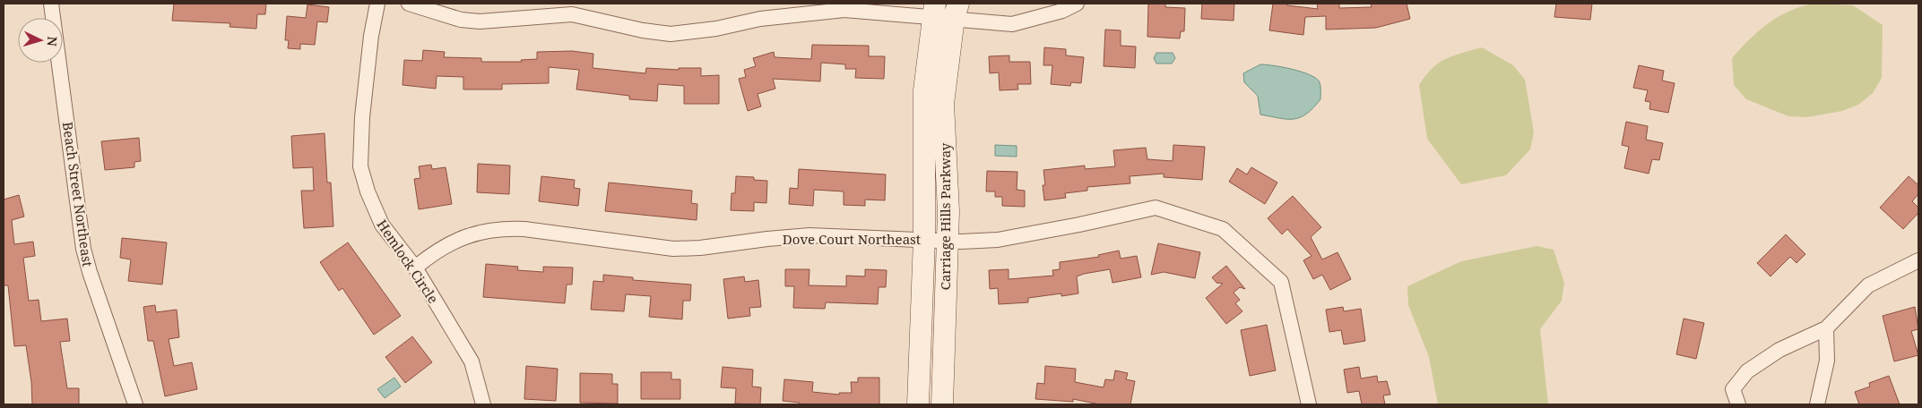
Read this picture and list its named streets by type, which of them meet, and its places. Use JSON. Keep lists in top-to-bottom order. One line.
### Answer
{"streets":{"street":["Beach Street Northeast","Carriage Hills Parkway","Dove Court Northeast","Hemlock Circle"]},"crossings":[["Carriage Hills Parkway","Dove Court Northeast"],["Dove Court Northeast","Hemlock Circle"]],"north":"right"}
